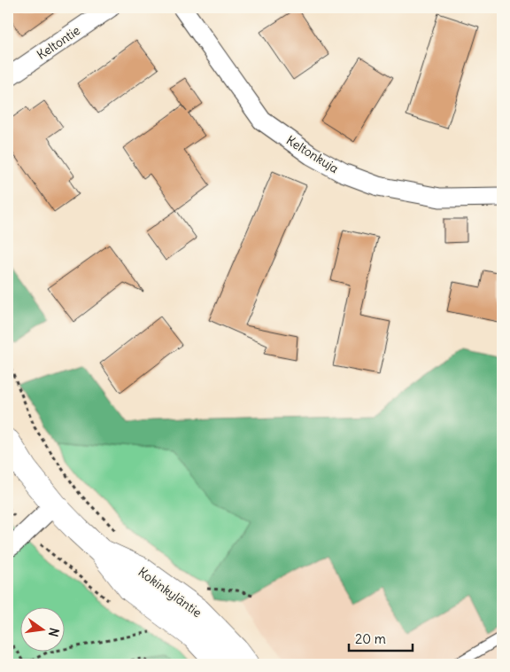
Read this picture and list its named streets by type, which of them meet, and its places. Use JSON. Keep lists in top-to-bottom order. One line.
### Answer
{"streets":{"main road":["Kokinkyläntie"],"street":["Keltontie","Keltonkuja"]},"scale_bar":"20 m","north":"right"}
